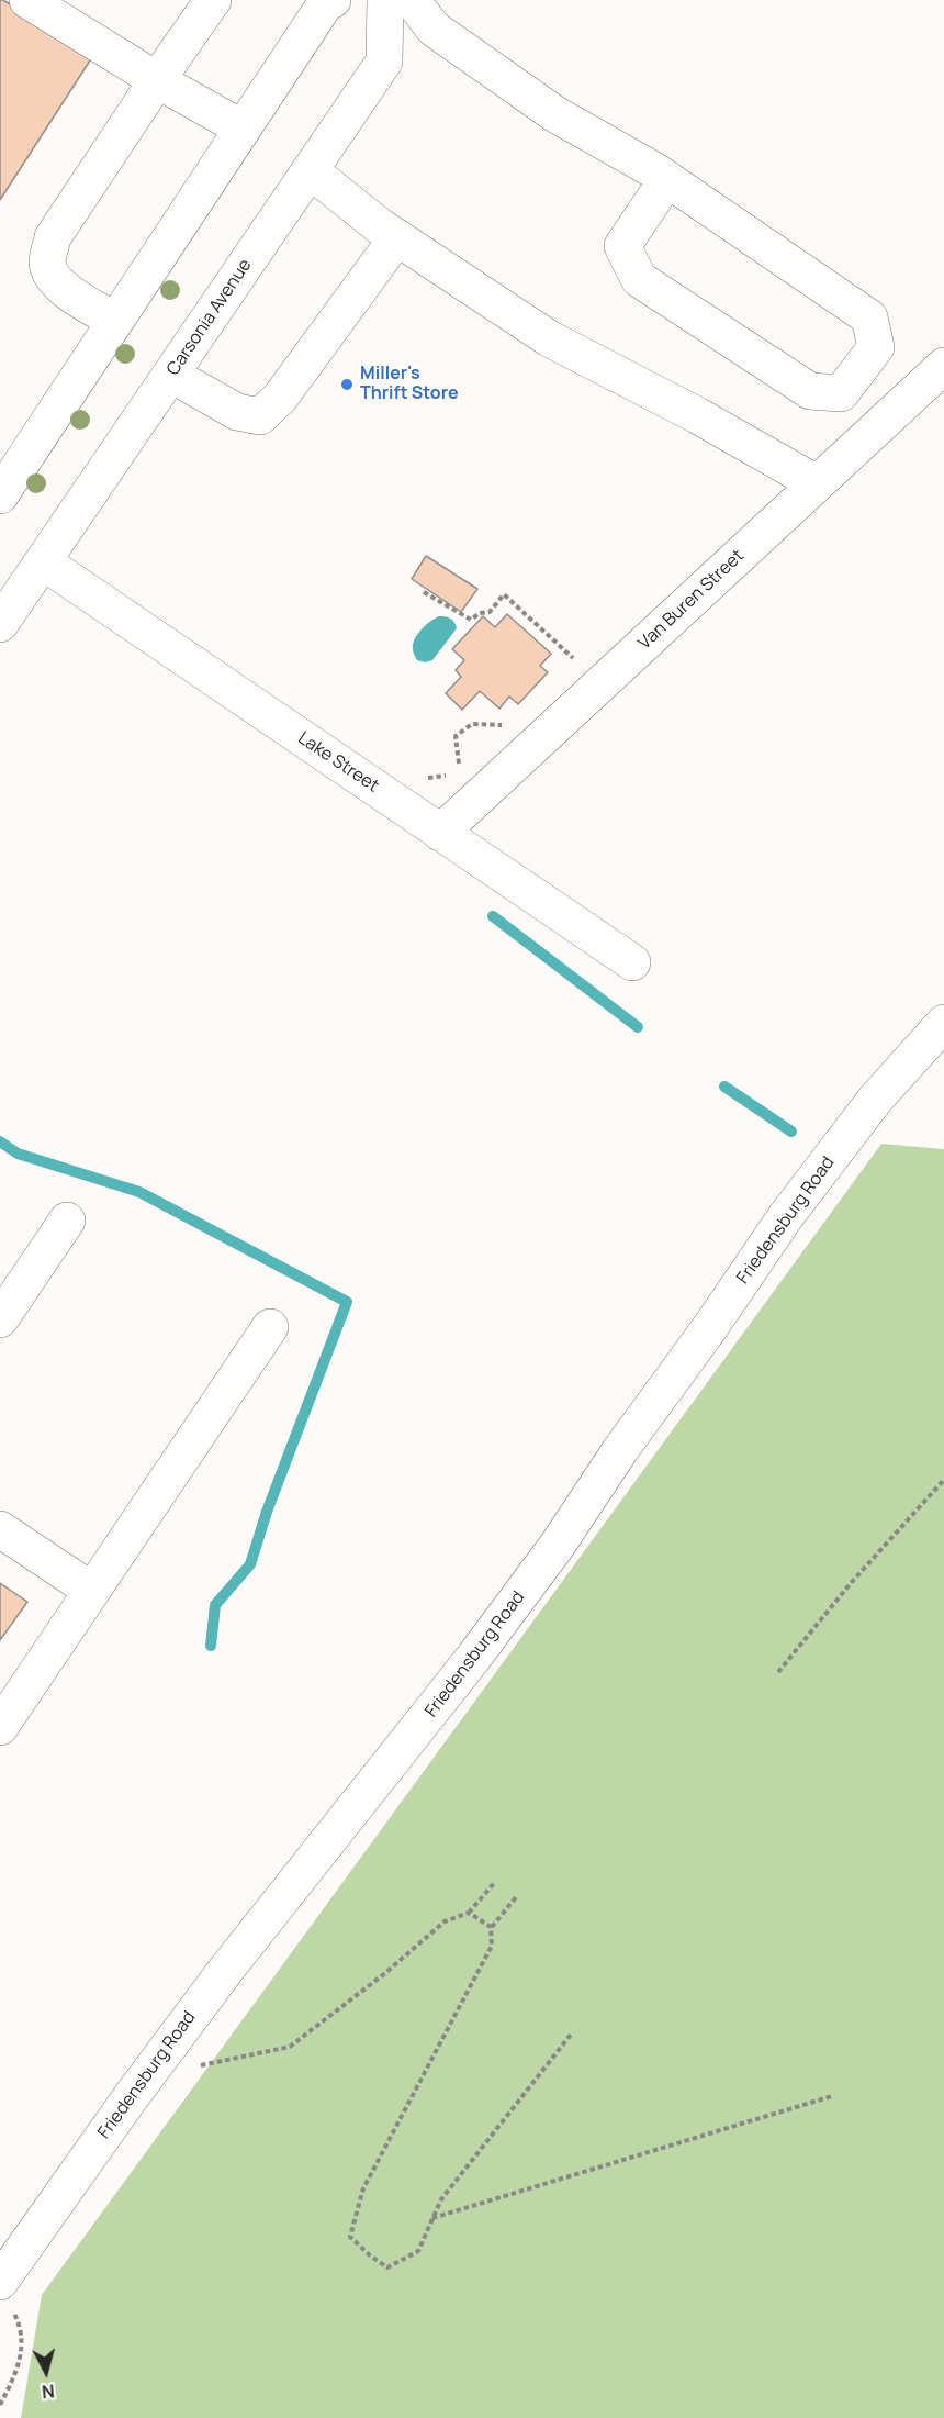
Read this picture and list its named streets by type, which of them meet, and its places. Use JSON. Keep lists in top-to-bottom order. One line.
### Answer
{"streets":{"street":["Carsonia Avenue","Van Buren Street","Lake Street","Friedensburg Road"]},"crossings":[["Carsonia Avenue","Lake Street"],["Van Buren Street","Lake Street"]],"places":["Miller's Thrift Store"],"north":"bottom"}
